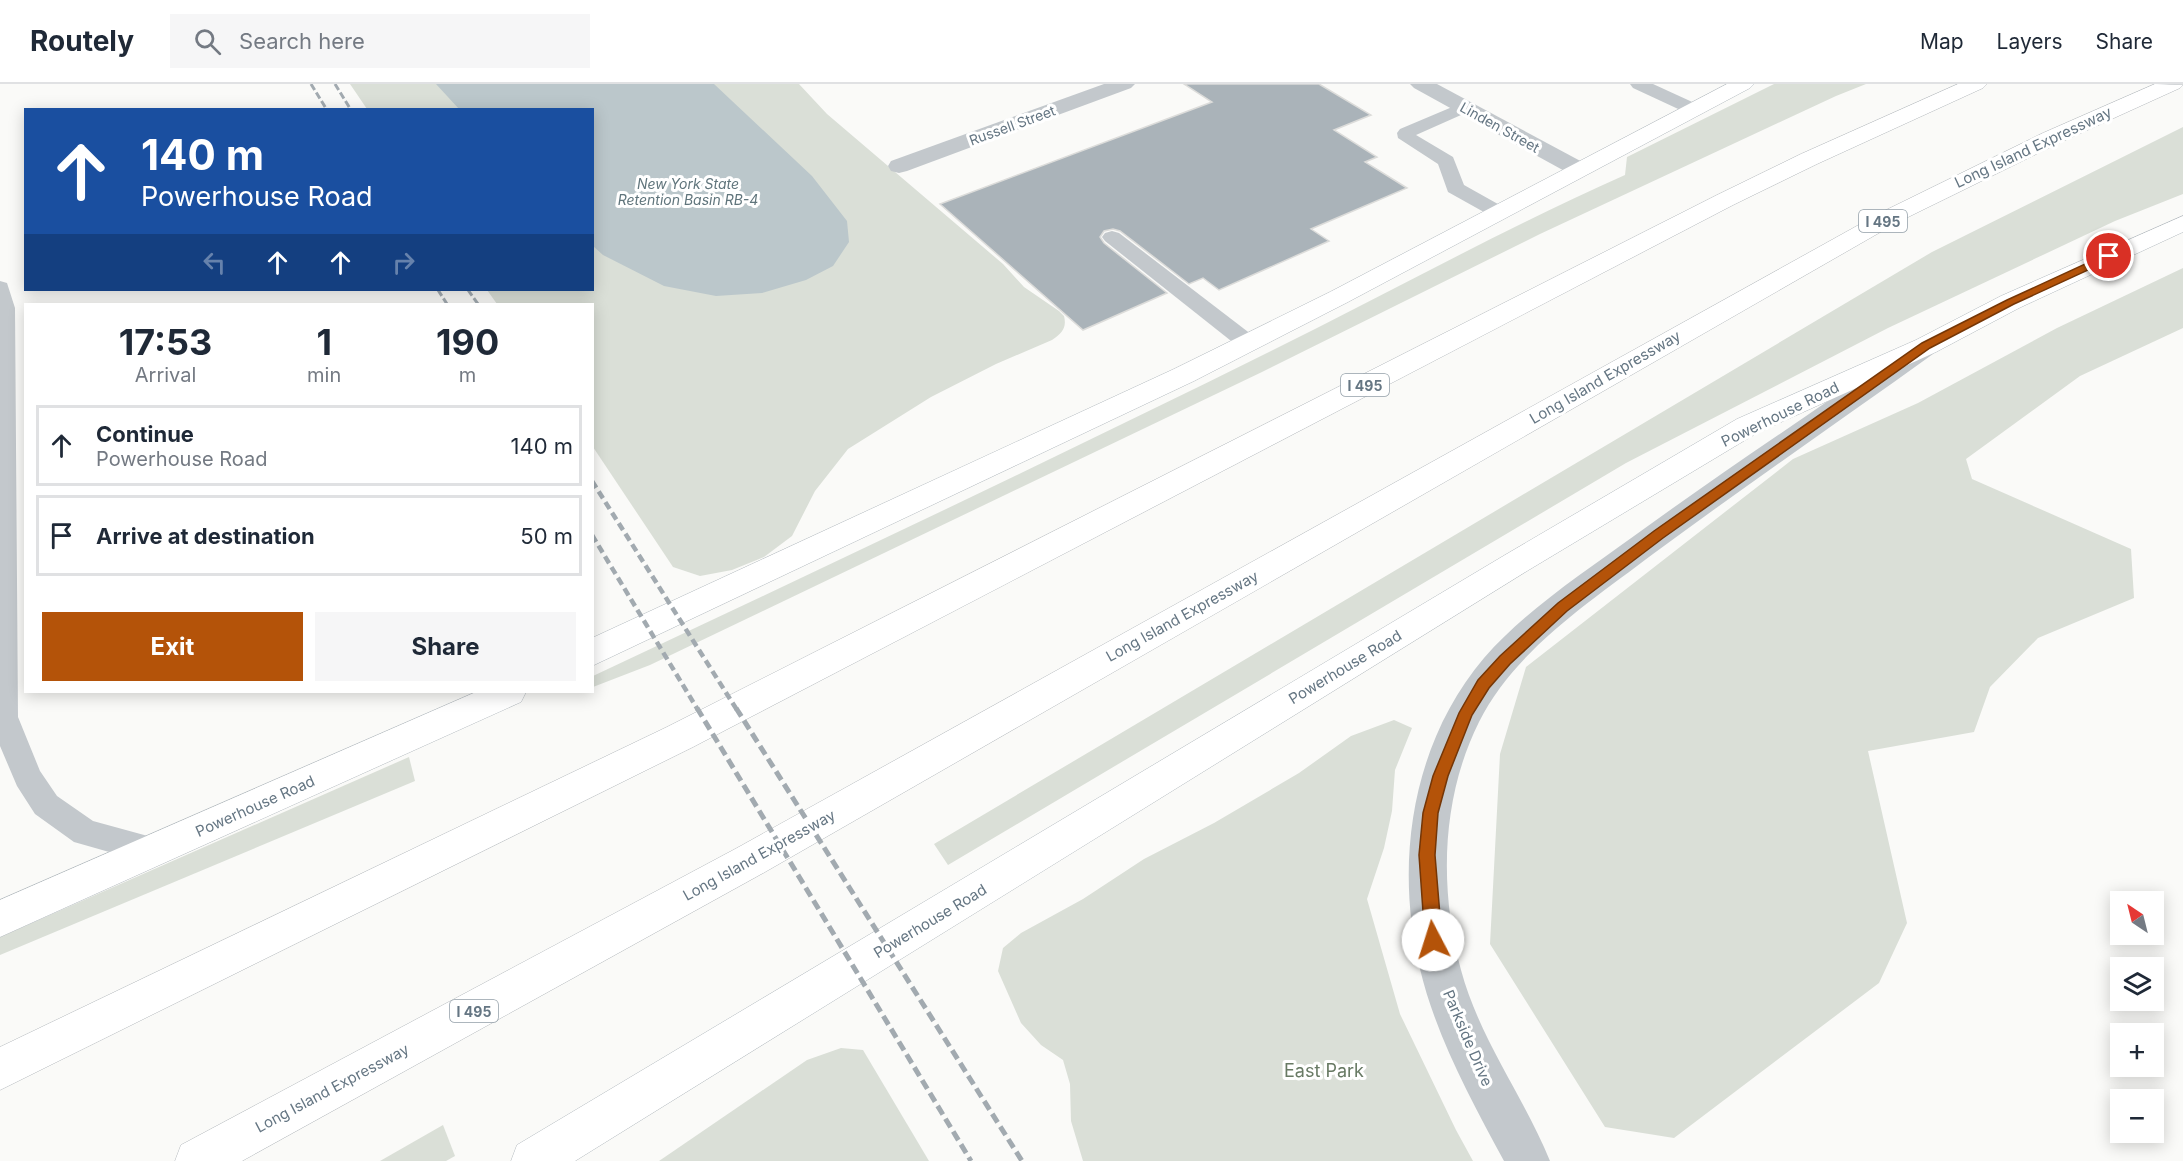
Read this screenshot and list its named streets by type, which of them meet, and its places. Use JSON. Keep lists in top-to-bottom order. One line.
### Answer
{"streets":{"main road":["Long Island Expressway","I 495","Powerhouse Road"],"street":["Russell Street","Linden Street","Parkside Drive"]},"crossings":[["Powerhouse Road","Parkside Drive"]],"water":["New York State Retention Basin RB-4"],"parks":["East Park"],"north":"top left","page":{"header":"Routely","search":"Search here","nav":["Map","Layers","Share"],"turn":["140 m","Powerhouse Road"],"eta":["17:53","Arrival","1","min","190","m"],"list":[{"name":"Continue","note":"Powerhouse Road","value":"140 m"},{"name":"Arrive at destination","value":"50 m"}],"buttons":["Exit","Share"],"map_buttons":["+","−"]}}
